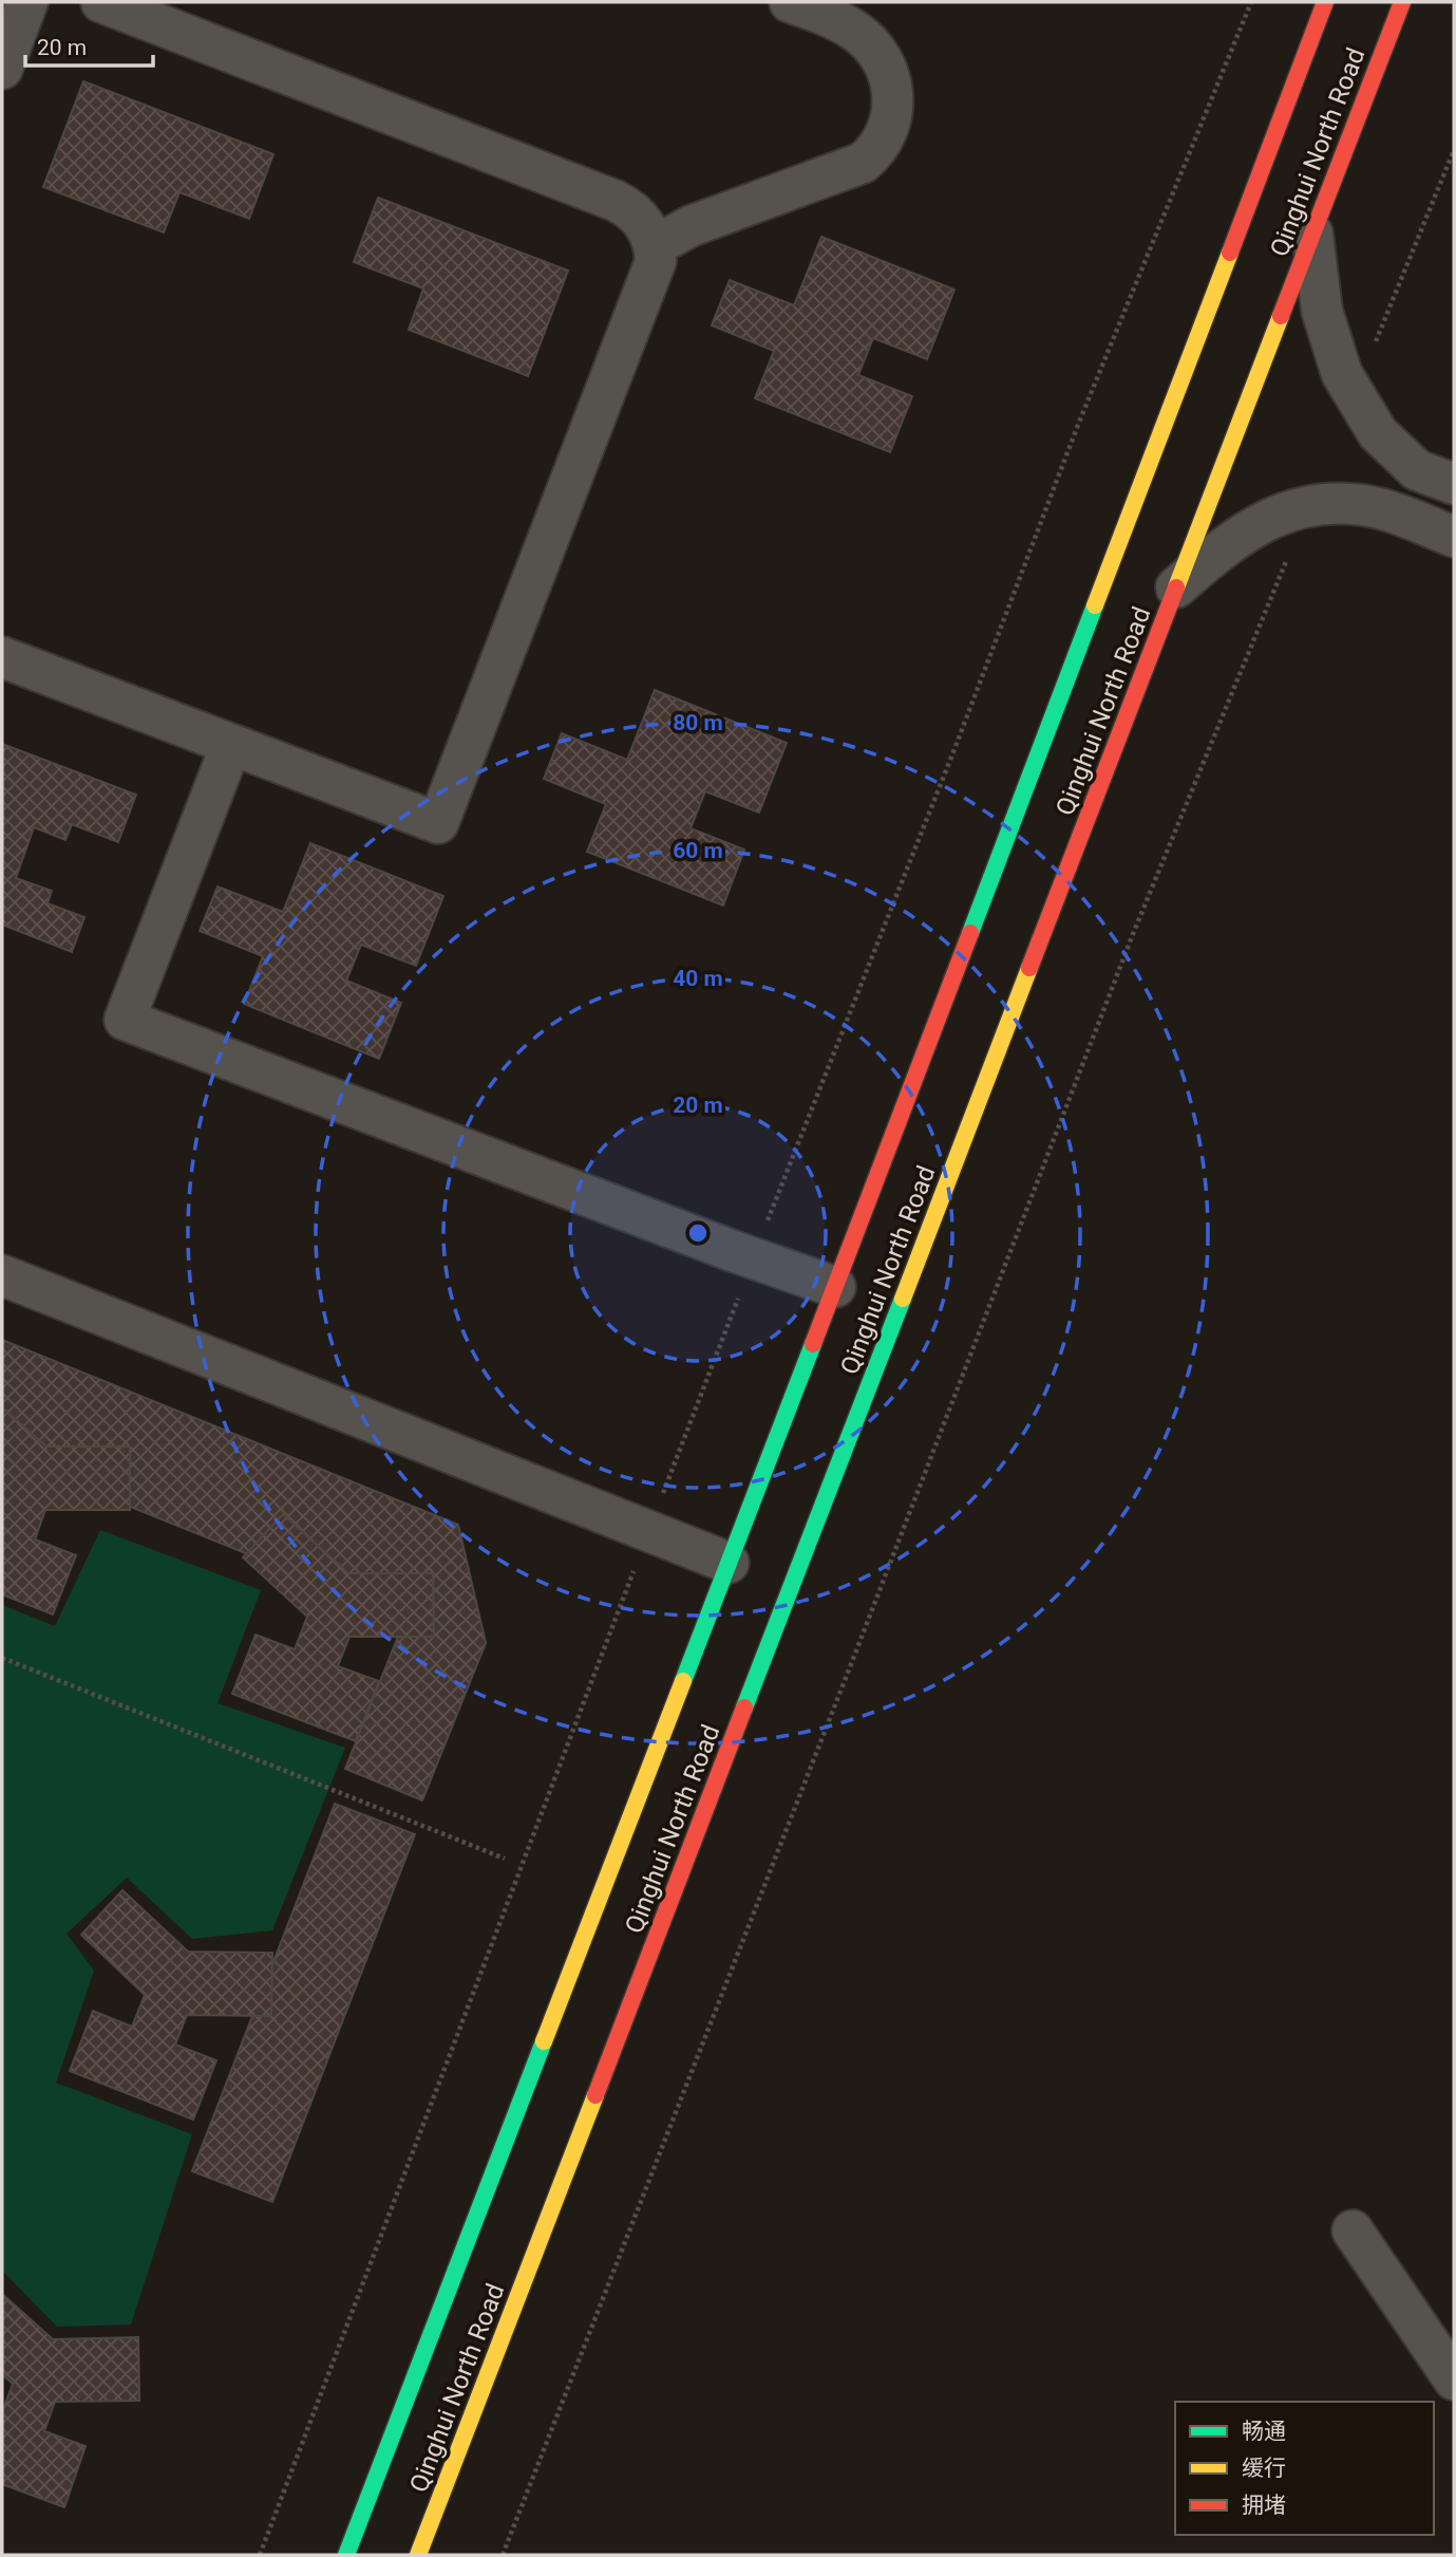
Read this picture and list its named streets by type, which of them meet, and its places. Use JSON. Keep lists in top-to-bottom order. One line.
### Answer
{"streets":{"main road":["Qinghui North Road"]},"legend":["畅通","缓行","拥堵"],"scale_bar":"20 m","rings":["80 m","60 m","40 m","20 m"]}
